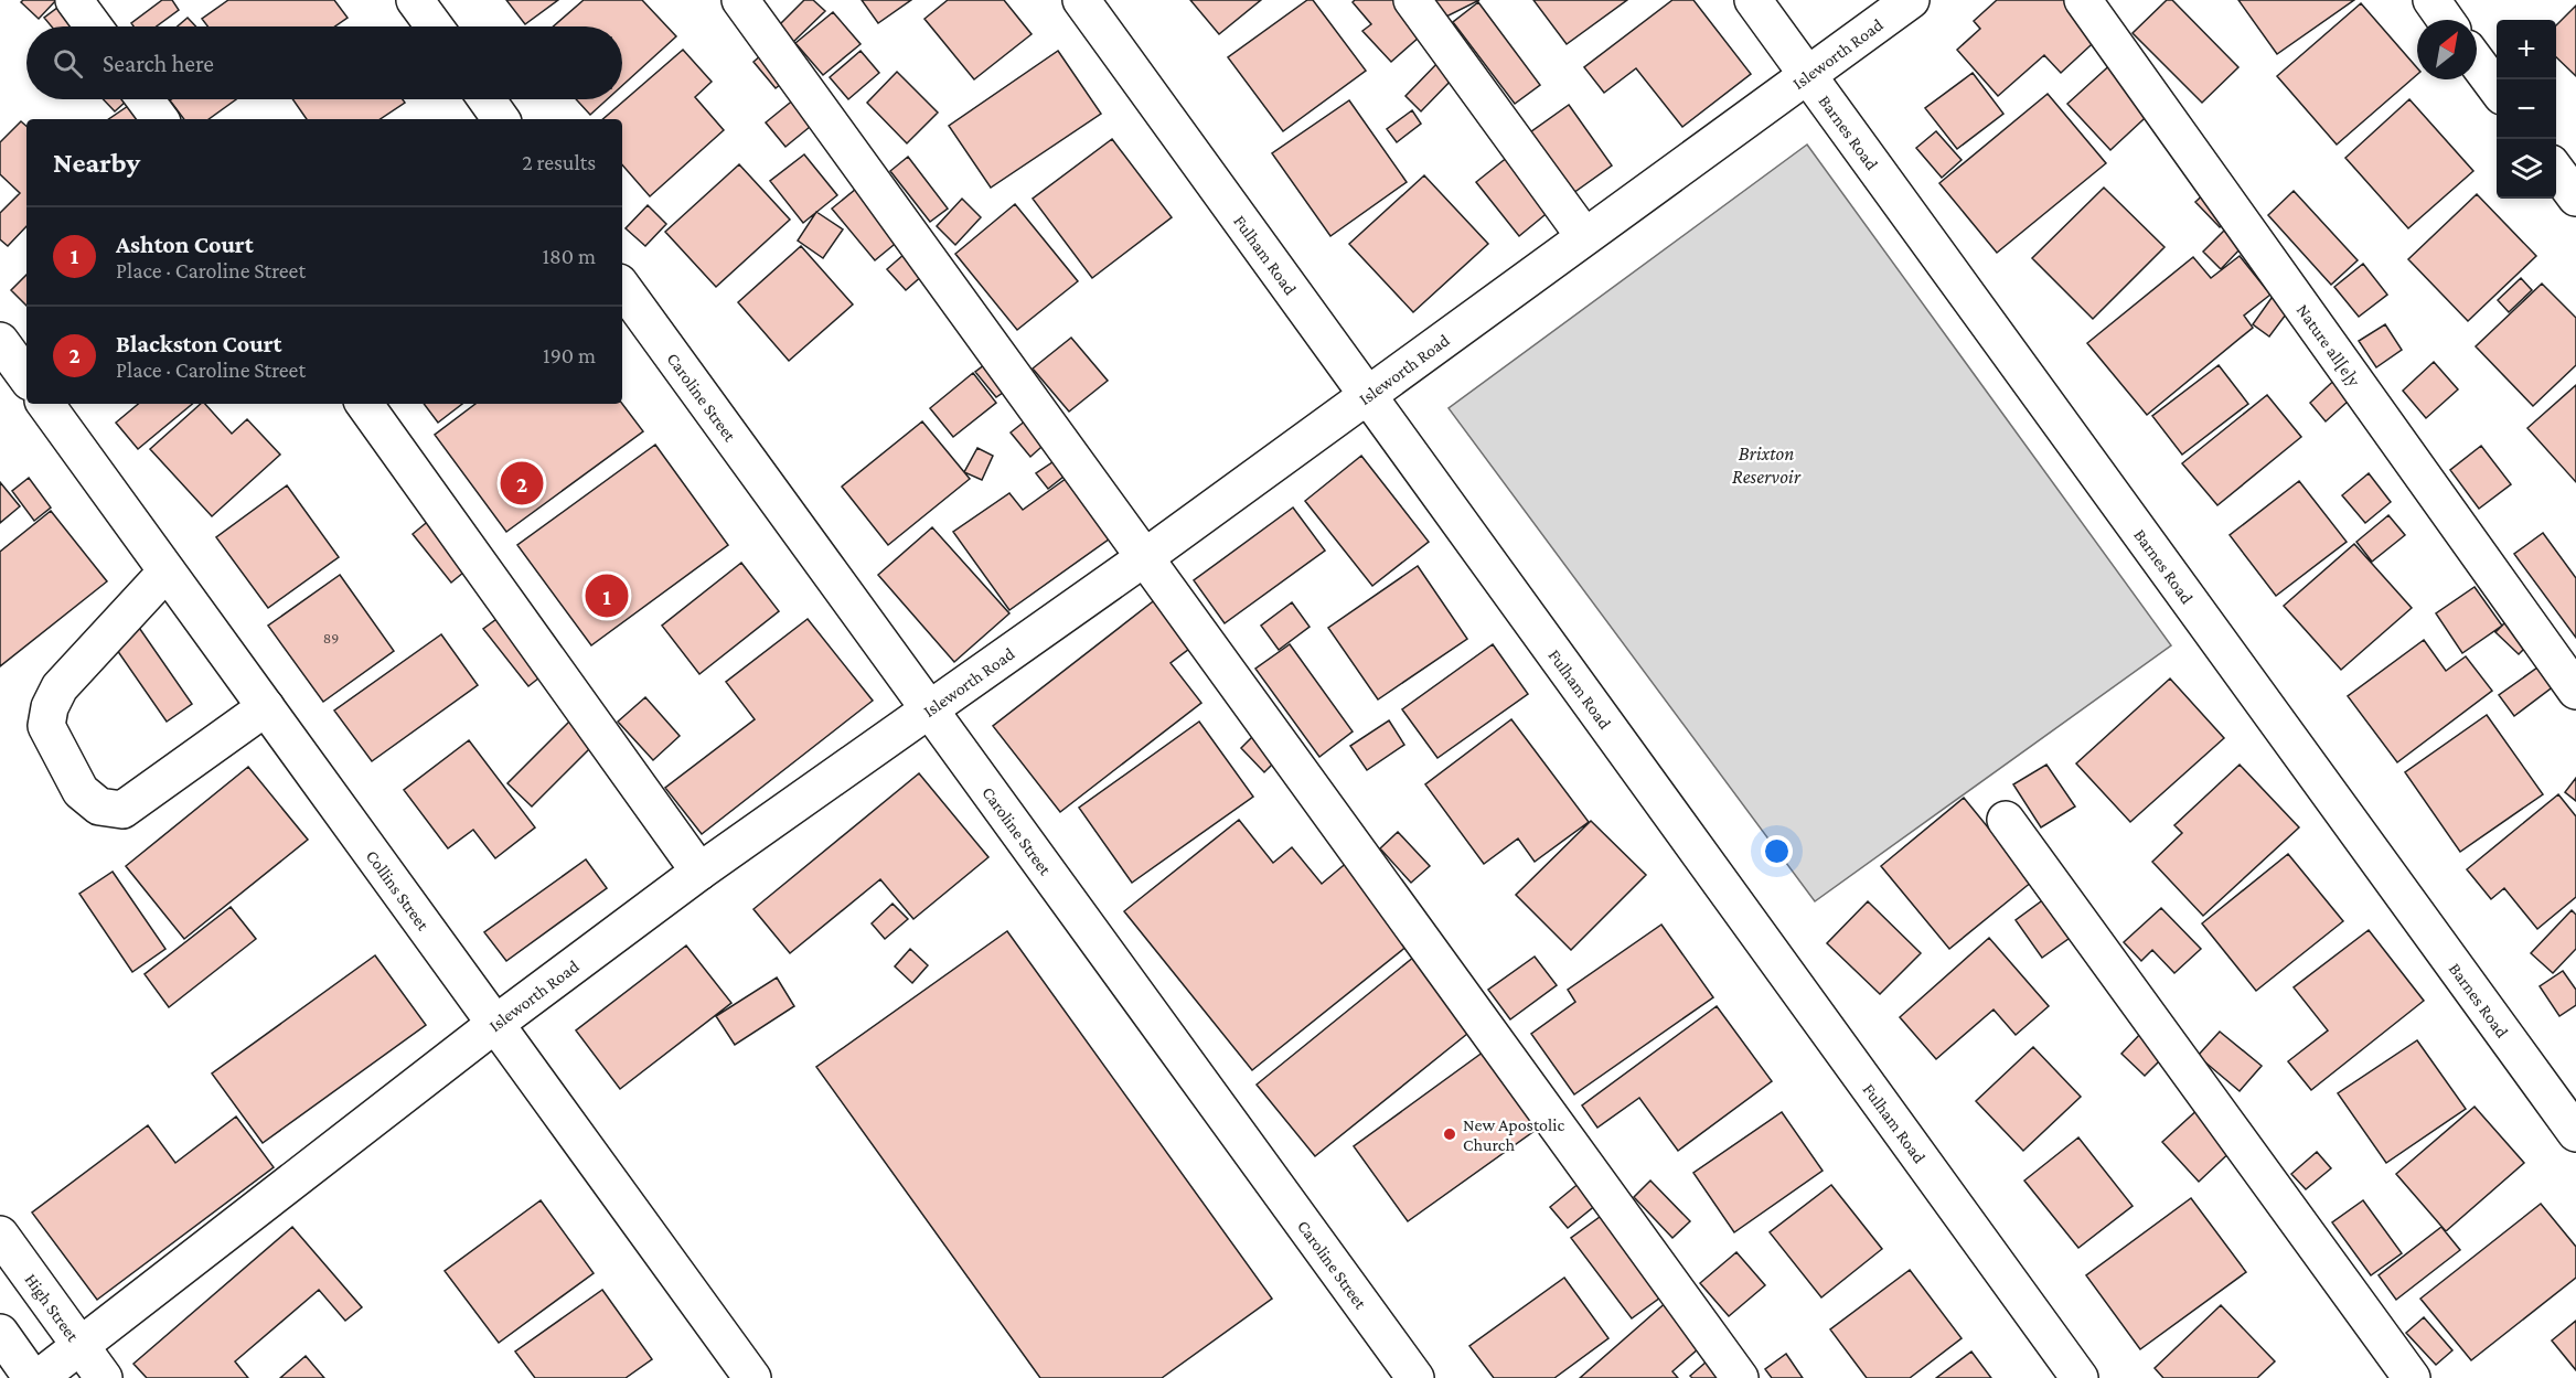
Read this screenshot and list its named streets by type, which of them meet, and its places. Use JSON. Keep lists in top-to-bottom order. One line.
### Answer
{"streets":{"street":["Isleworth Road","Barnes Road","Fulham Road","Nature all[e]y","Caroline Street","Collins Street","High Street"]},"crossings":[["Isleworth Road","Barnes Road"],["Isleworth Road","Fulham Road"],["Isleworth Road","Caroline Street"],["Isleworth Road","Collins Street"],["Isleworth Road","High Street"]],"water":["Brixton Reservoir"],"places":["New Apostolic Church"],"house_numbers":["89"],"north":"top right","page":{"map_buttons":["+","−"],"search":"Search here","heading":["Nearby","2 results"],"list":[{"mark":"1","name":"Ashton Court","note":"Place · Caroline Street","value":"180 m"},{"mark":"2","name":"Blackston Court","note":"Place · Caroline Street","value":"190 m"}],"pins":["2","1"]}}
